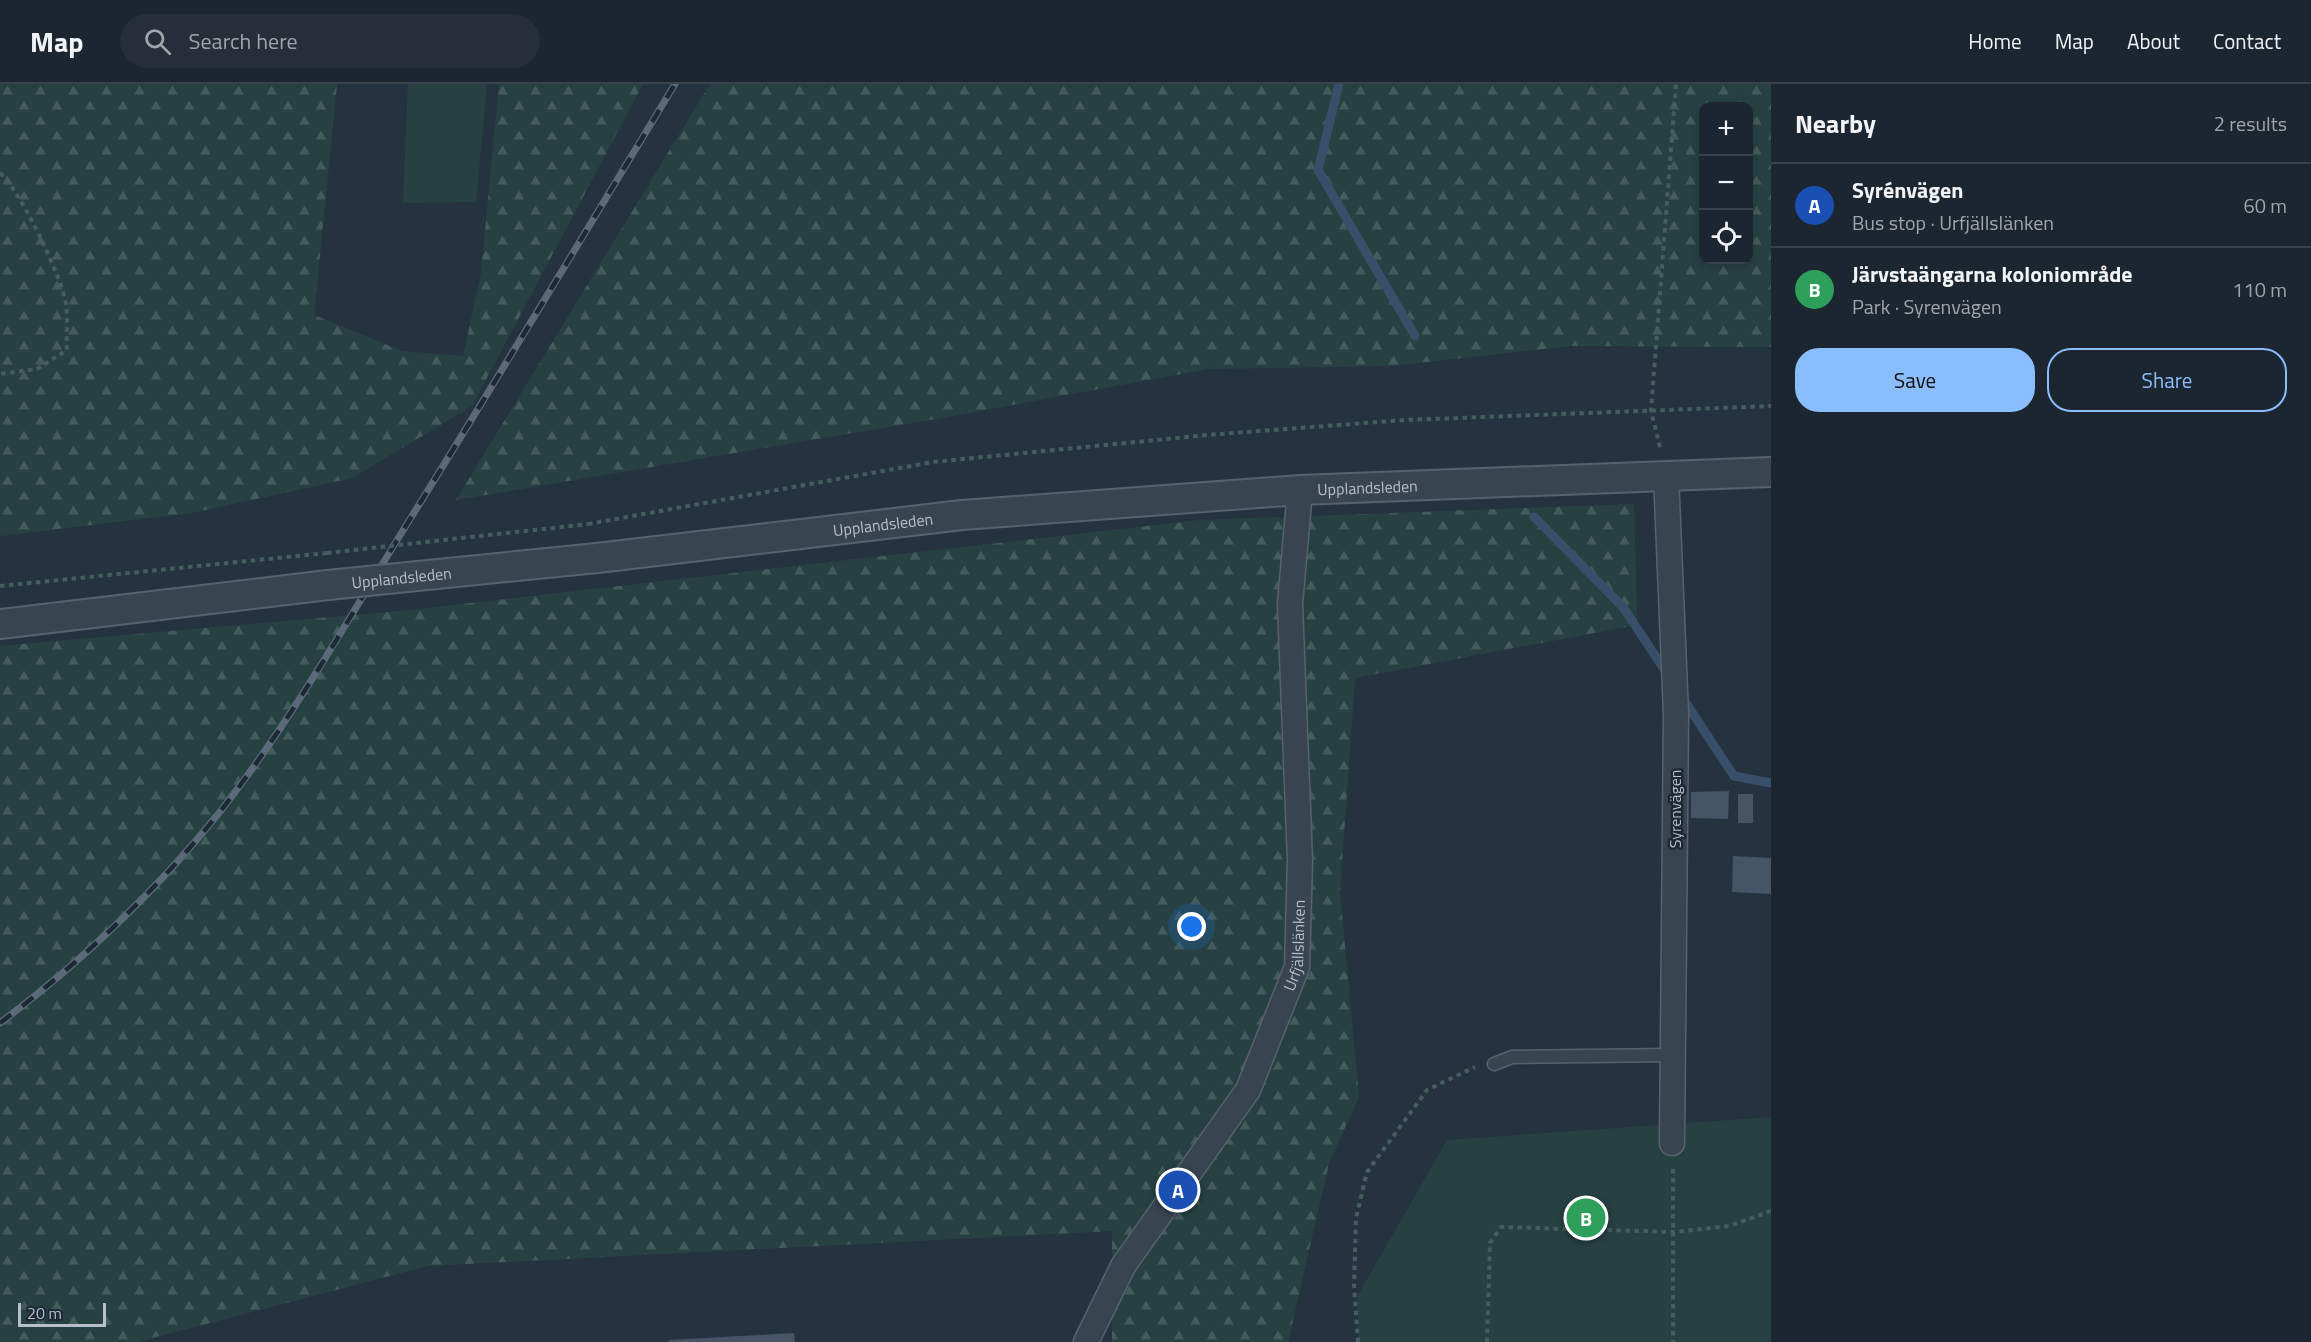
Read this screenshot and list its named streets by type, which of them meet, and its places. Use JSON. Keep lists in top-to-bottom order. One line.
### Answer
{"streets":{"street":["Upplandsleden","Syrenvägen","Urfjällslänken"]},"crossings":[["Upplandsleden","Syrenvägen"],["Upplandsleden","Urfjällslänken"]],"scale_bar":"20 m","page":{"header":"Map","search":"Search here","nav":["Home","Map","About","Contact"],"heading":["Nearby","2 results"],"map_buttons":["+","−"],"list":[{"mark":"A","name":"Syrénvägen","note":"Bus stop · Urfjällslänken","value":"60 m"},{"mark":"B","name":"Järvstaängarna koloniområde","note":"Park · Syrenvägen","value":"110 m"}],"buttons":["Save","Share"],"pins":["A","B"],"scale":"20 m"}}
